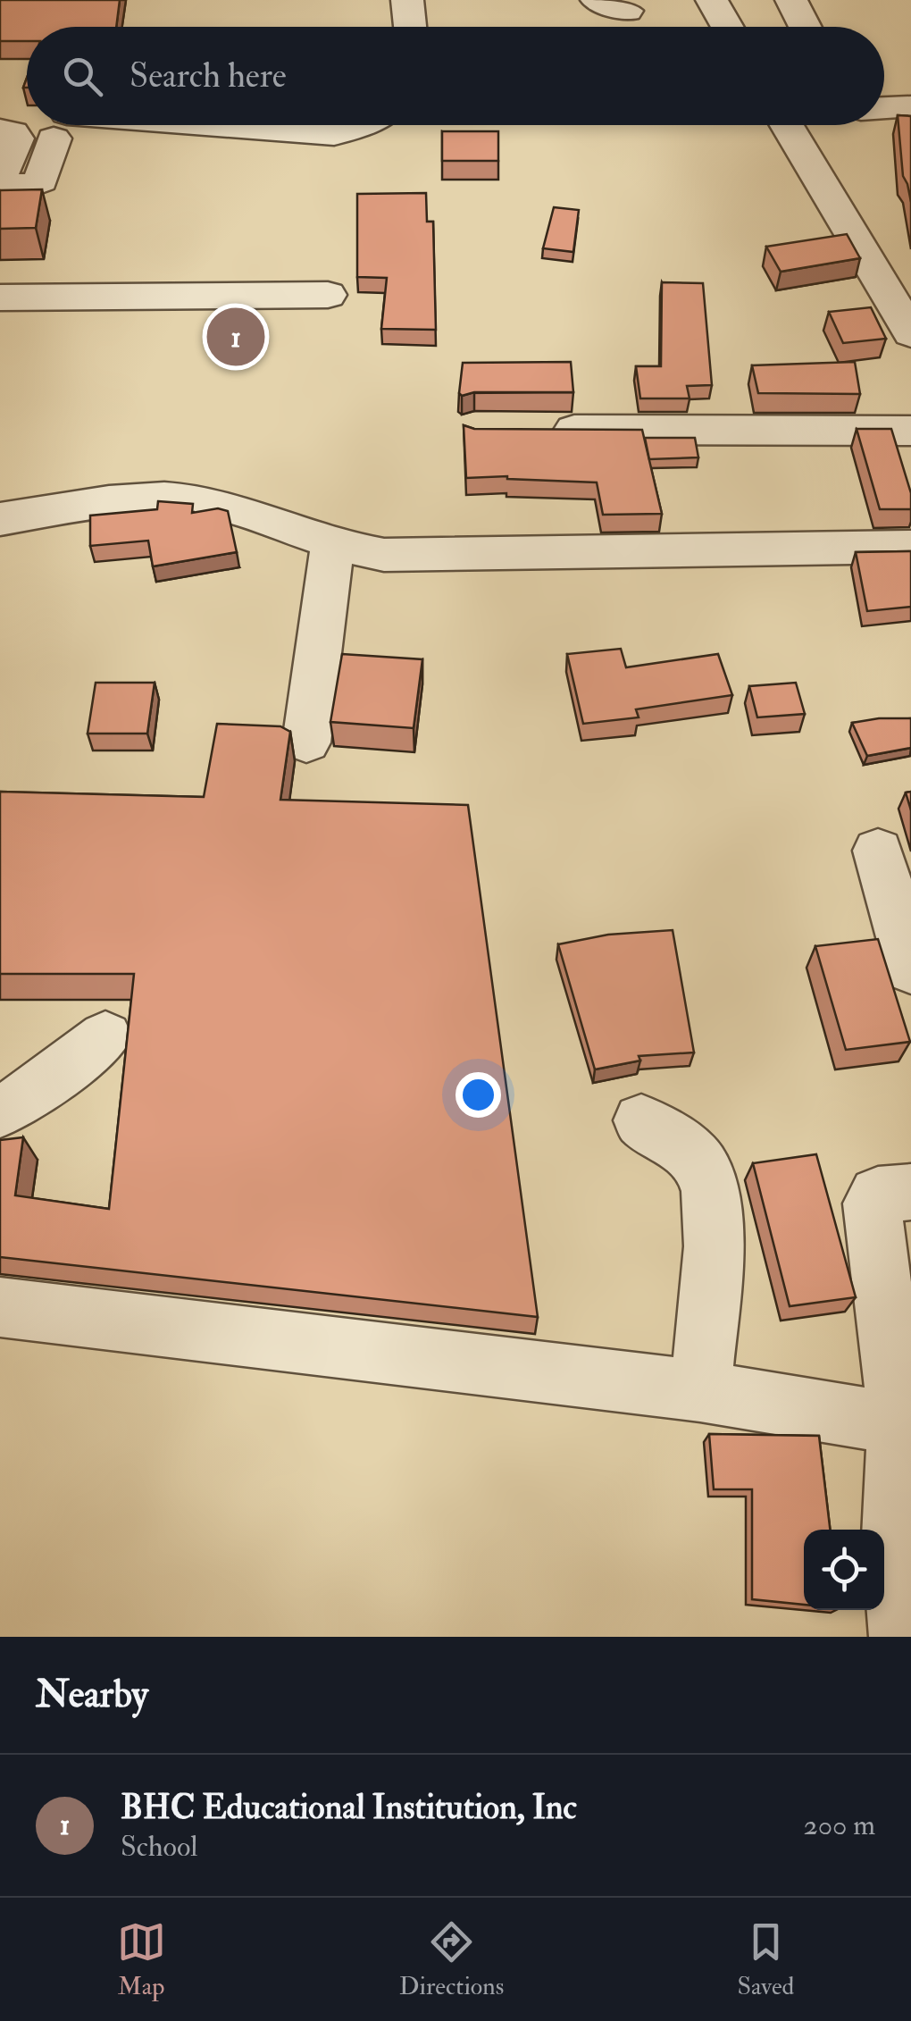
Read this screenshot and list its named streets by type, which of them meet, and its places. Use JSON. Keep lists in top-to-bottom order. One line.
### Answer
{"page":{"search":"Search here","pins":"1","heading":"Nearby","list":[{"mark":"1","name":"BHC Educational Institution, Inc","note":"School","value":"200 m"}],"nav":["Map","Directions","Saved"]}}
